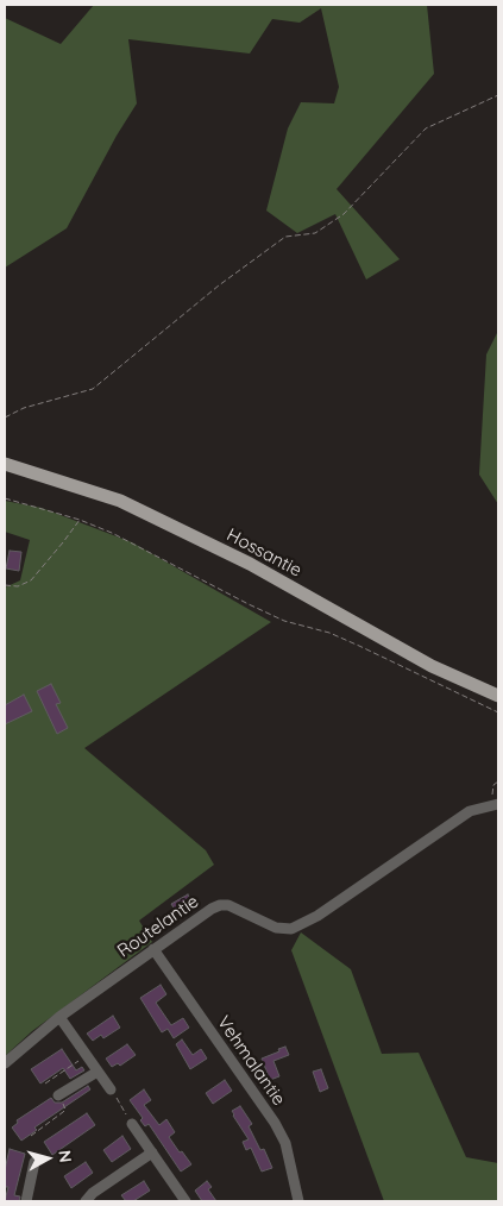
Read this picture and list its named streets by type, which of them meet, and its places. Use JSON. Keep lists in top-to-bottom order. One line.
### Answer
{"streets":{"main road":["Hossantie"],"street":["Routelantie","Vehmalantie"]},"crossings":[["Routelantie","Vehmalantie"]],"north":"right"}
